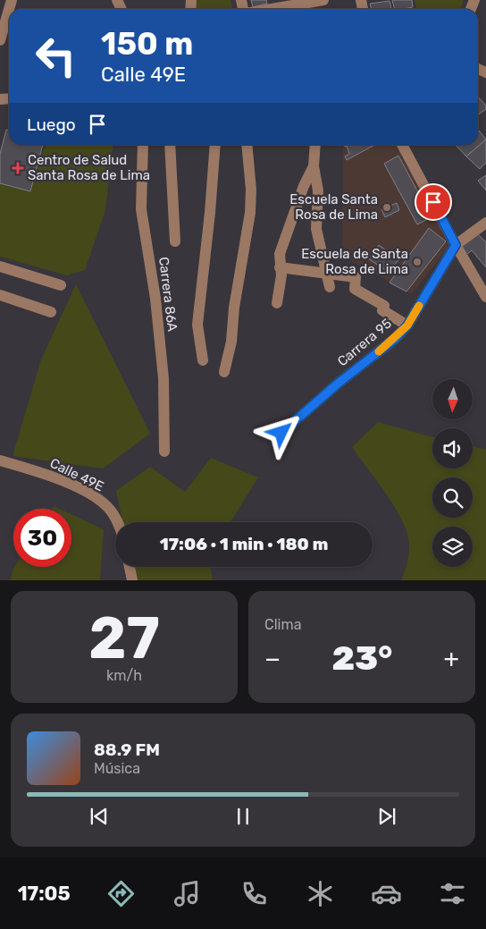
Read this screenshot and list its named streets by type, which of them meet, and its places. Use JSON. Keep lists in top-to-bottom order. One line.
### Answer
{"streets":{"street":["Carrera 86A","Carrera 95","Calle 49E"]},"places":{"health":["Centro de Salud Santa Rosa de Lima"],"other":["Escuela Santa Rosa de Lima","Escuela de Santa Rosa de Lima"]},"north":"bottom","page":{"turn":["150 m","Calle 49E"],"then":"Luego","limit":"30","trip":"17:06 · 1 min · 180 m","tile":[["27","km/h"],"Clima"],"heat":["−","23°","+"],"song":["88.9 FM","Música"],"tabs":"17:05"}}
